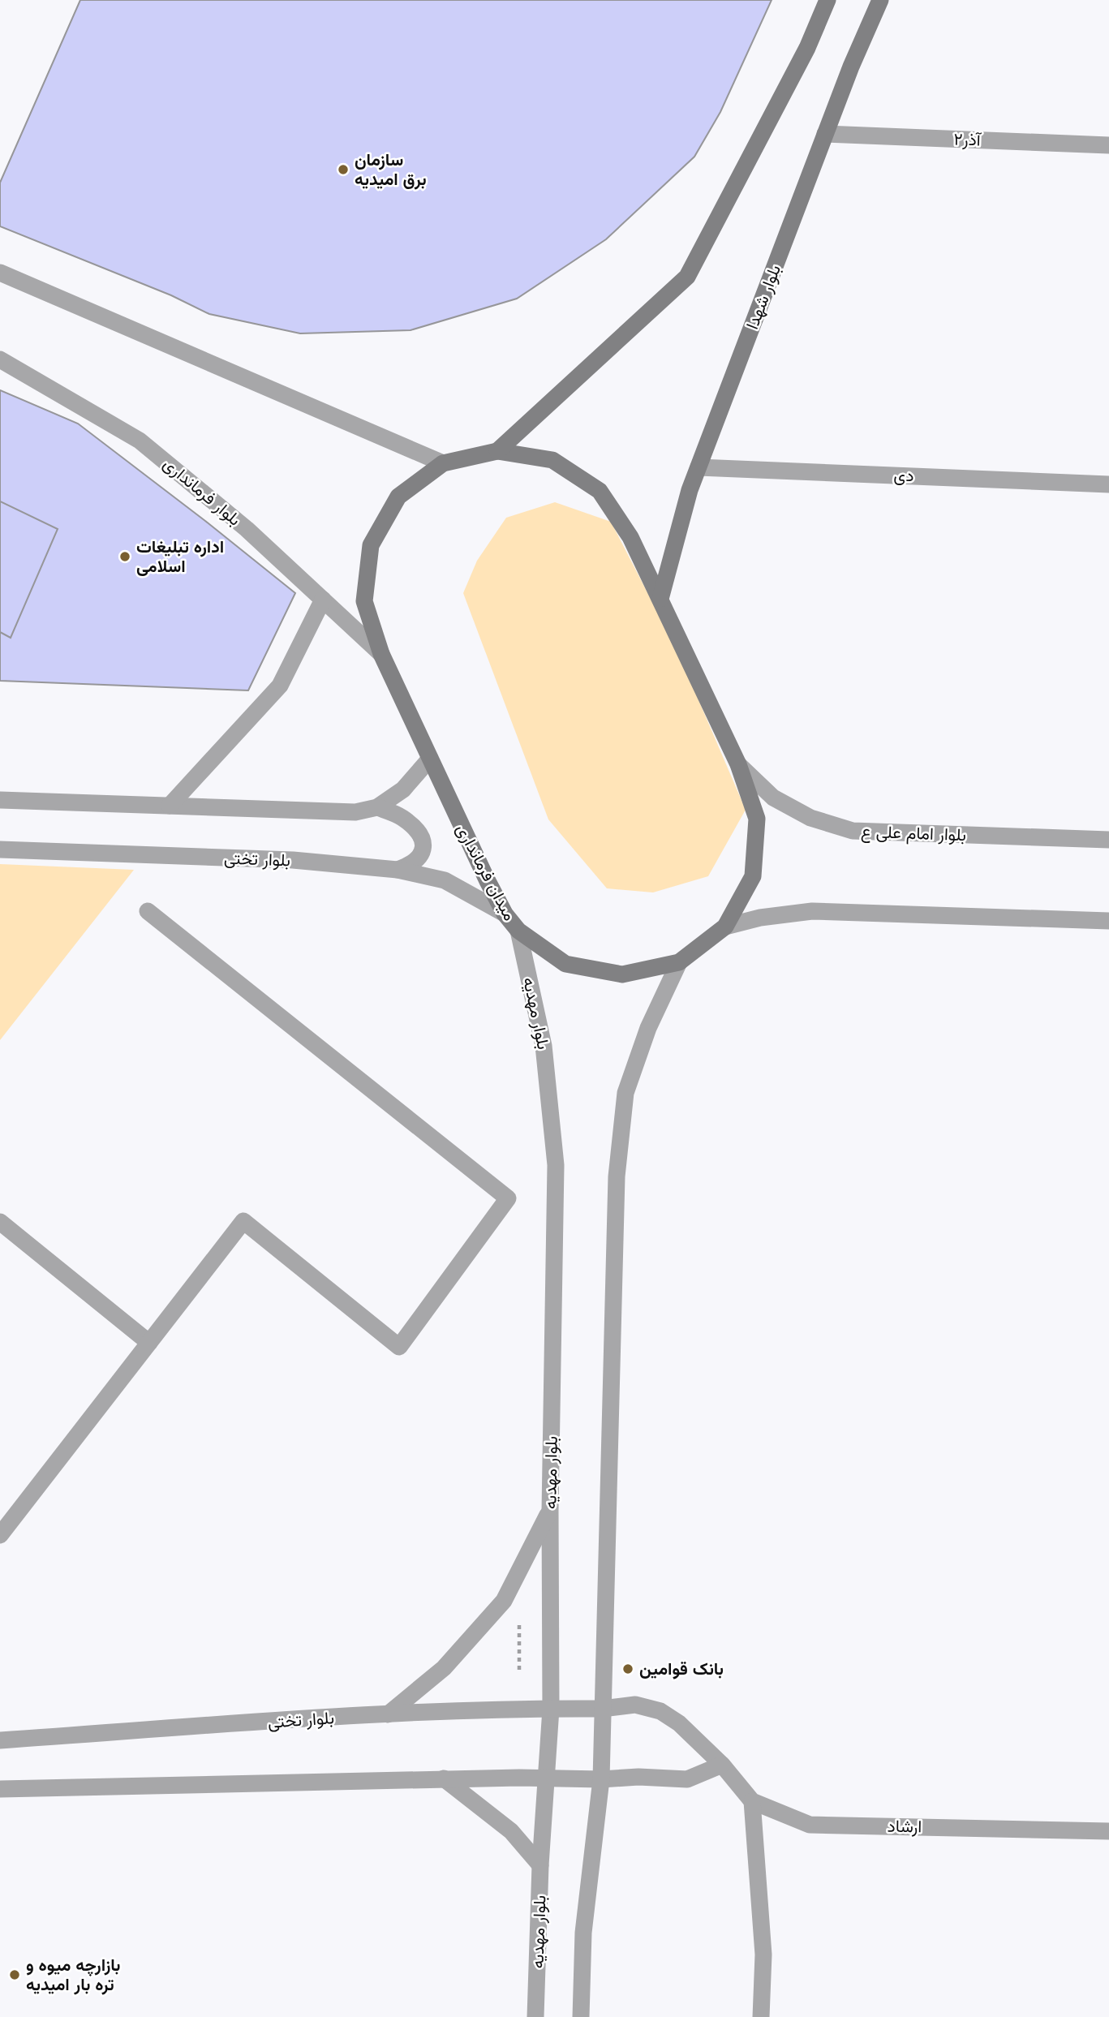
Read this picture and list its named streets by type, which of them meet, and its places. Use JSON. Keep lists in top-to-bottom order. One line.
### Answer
{"streets":{"main road":["بلوار شهدا","میدان فرمانداری"],"street":["آذر۲","دی","بلوار فرمانداری","بلوار امام علی ع","بلوار تختی","بلوار مهدیه","ارشاد"]},"crossings":[["آذر۲","بلوار شهدا"],["بلوار شهدا","دی"],["بلوار شهدا","میدان فرمانداری"],["بلوار فرمانداری","میدان فرمانداری"],["بلوار امام علی ع","میدان فرمانداری"],["بلوار تختی","میدان فرمانداری"],["بلوار تختی","بلوار مهدیه"],["بلوار تختی","ارشاد"],["میدان فرمانداری","بلوار مهدیه"]],"places":["سازمان برق امیدیه","اداره تبلیغات اسلامی","بانک قوامین","بازارچه میوه و تره بار امیدیه"]}
